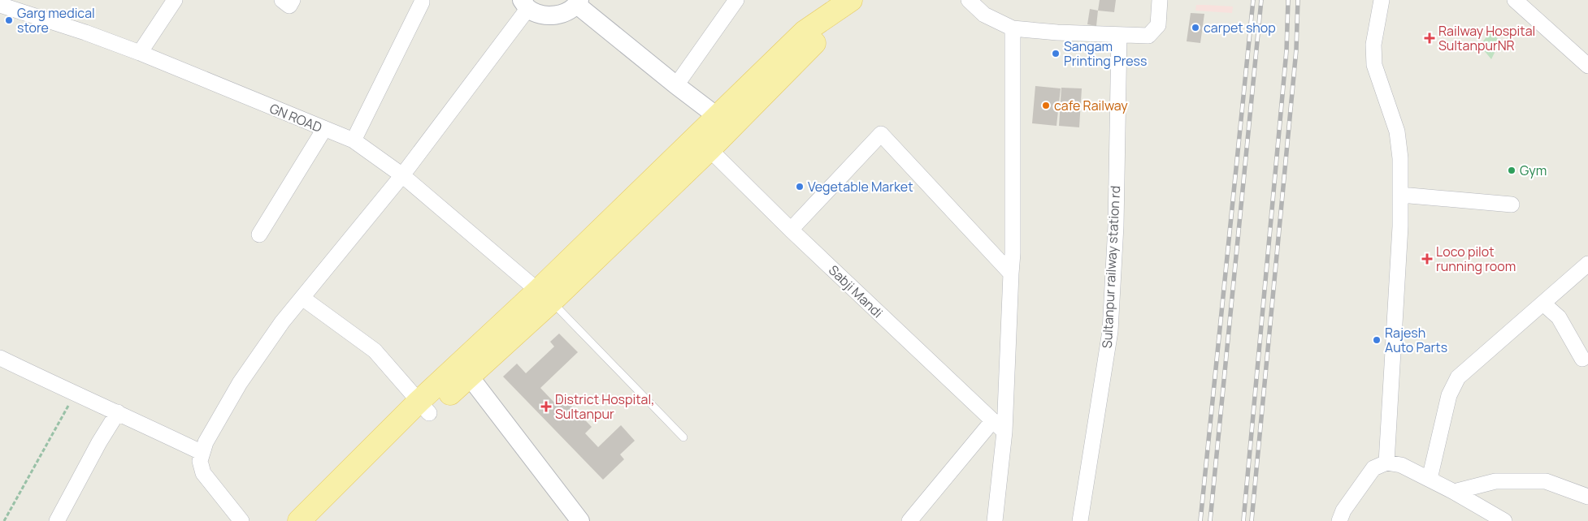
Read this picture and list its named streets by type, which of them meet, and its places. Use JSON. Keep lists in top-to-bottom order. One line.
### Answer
{"streets":{"street":["GN ROAD","Sultanpur railway station rd","Sabji Mandi"]},"places":{"other":["Garg medical store","carpet shop","Sangam Printing Press","cafe Railway","Gym","Vegetable Market","Rajesh Auto Parts"],"health":["Railway Hospital SultanpurNR","Loco pilot running room","District Hospital, Sultanpur"]}}
